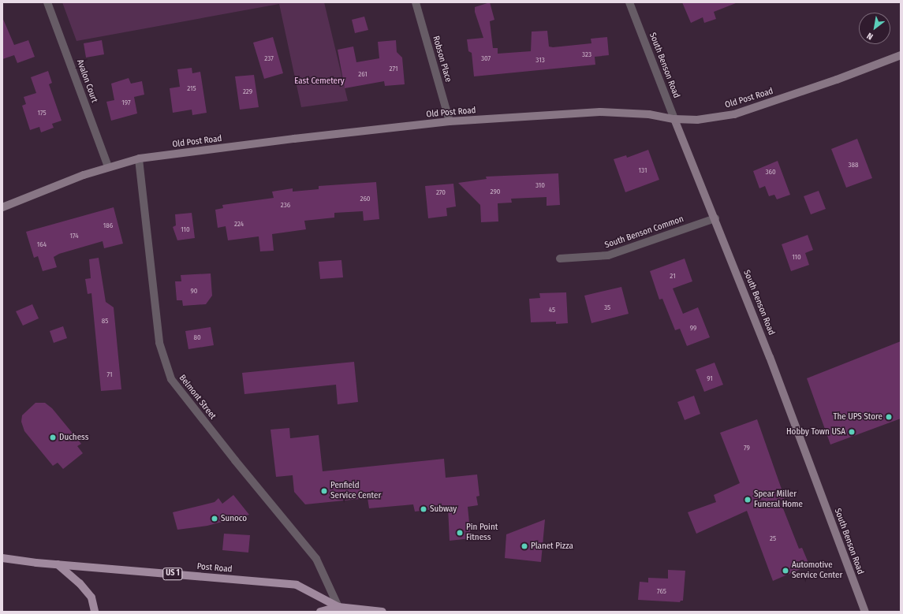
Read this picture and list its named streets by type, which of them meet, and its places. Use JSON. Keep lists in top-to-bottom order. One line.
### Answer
{"streets":{"main road":["Post Road","US 1"],"street":["Robson Place","South Benson Road","Avalon Court","Old Post Road","South Benson Common","Belmont Street"]},"crossings":[["Robson Place","Old Post Road"],["South Benson Road","Old Post Road"],["South Benson Road","South Benson Common"],["Avalon Court","Old Post Road"],["Old Post Road","Belmont Street"],["Belmont Street","Post Road"],["Belmont Street","US 1"],["Post Road","US 1"]],"parks":["East Cemetery"],"places":["The UPS Store","Hobby Town USA","Duchess","Penfield Service Center","Spear Miller Funeral Home","Subway","Sunoco","Pin Point Fitness","Planet Pizza","Automotive Service Center"],"house_numbers":["323","237","307","313","271","261","215","229","197","175","388","131","360","310","290","270","260","236","224","186","110","174","164","110","21","90","35","45","85","99","80","71","91","79","25","765"],"north":"bottom left"}
